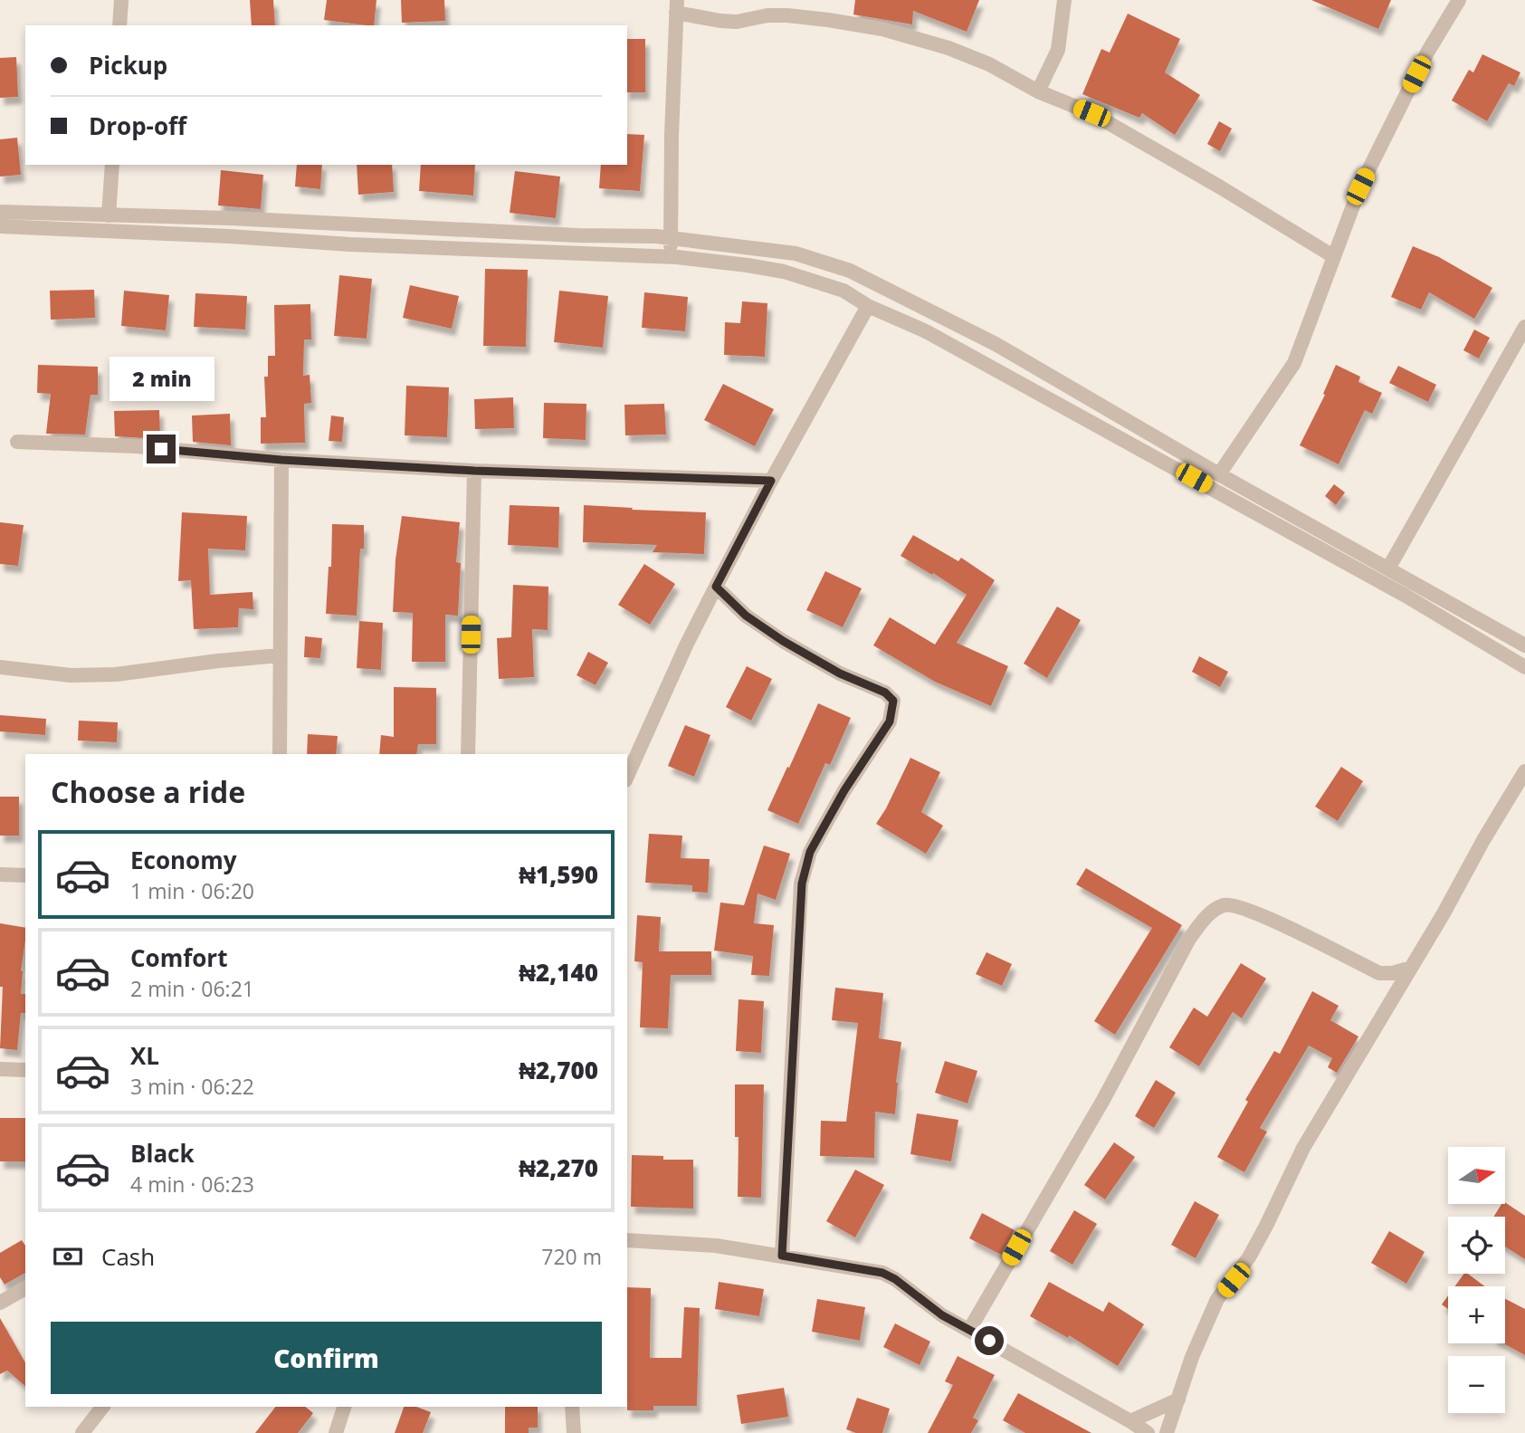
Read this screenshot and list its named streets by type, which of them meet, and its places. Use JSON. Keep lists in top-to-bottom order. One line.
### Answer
{"north":"right","page":{"banner":["Pickup","Drop-off"],"bubble":"2 min","heading":"Choose a ride","list":[{"name":"Economy","note":"1 min · 06:20","value":"₦1,590"},{"name":"Comfort","note":"2 min · 06:21","value":"₦2,140"},{"name":"XL","note":"3 min · 06:22","value":"₦2,700"},{"name":"Black","note":"4 min · 06:23","value":"₦2,270"}],"map_buttons":["+","−"],"pay":["Cash","720 m"],"buttons":"Confirm"}}
